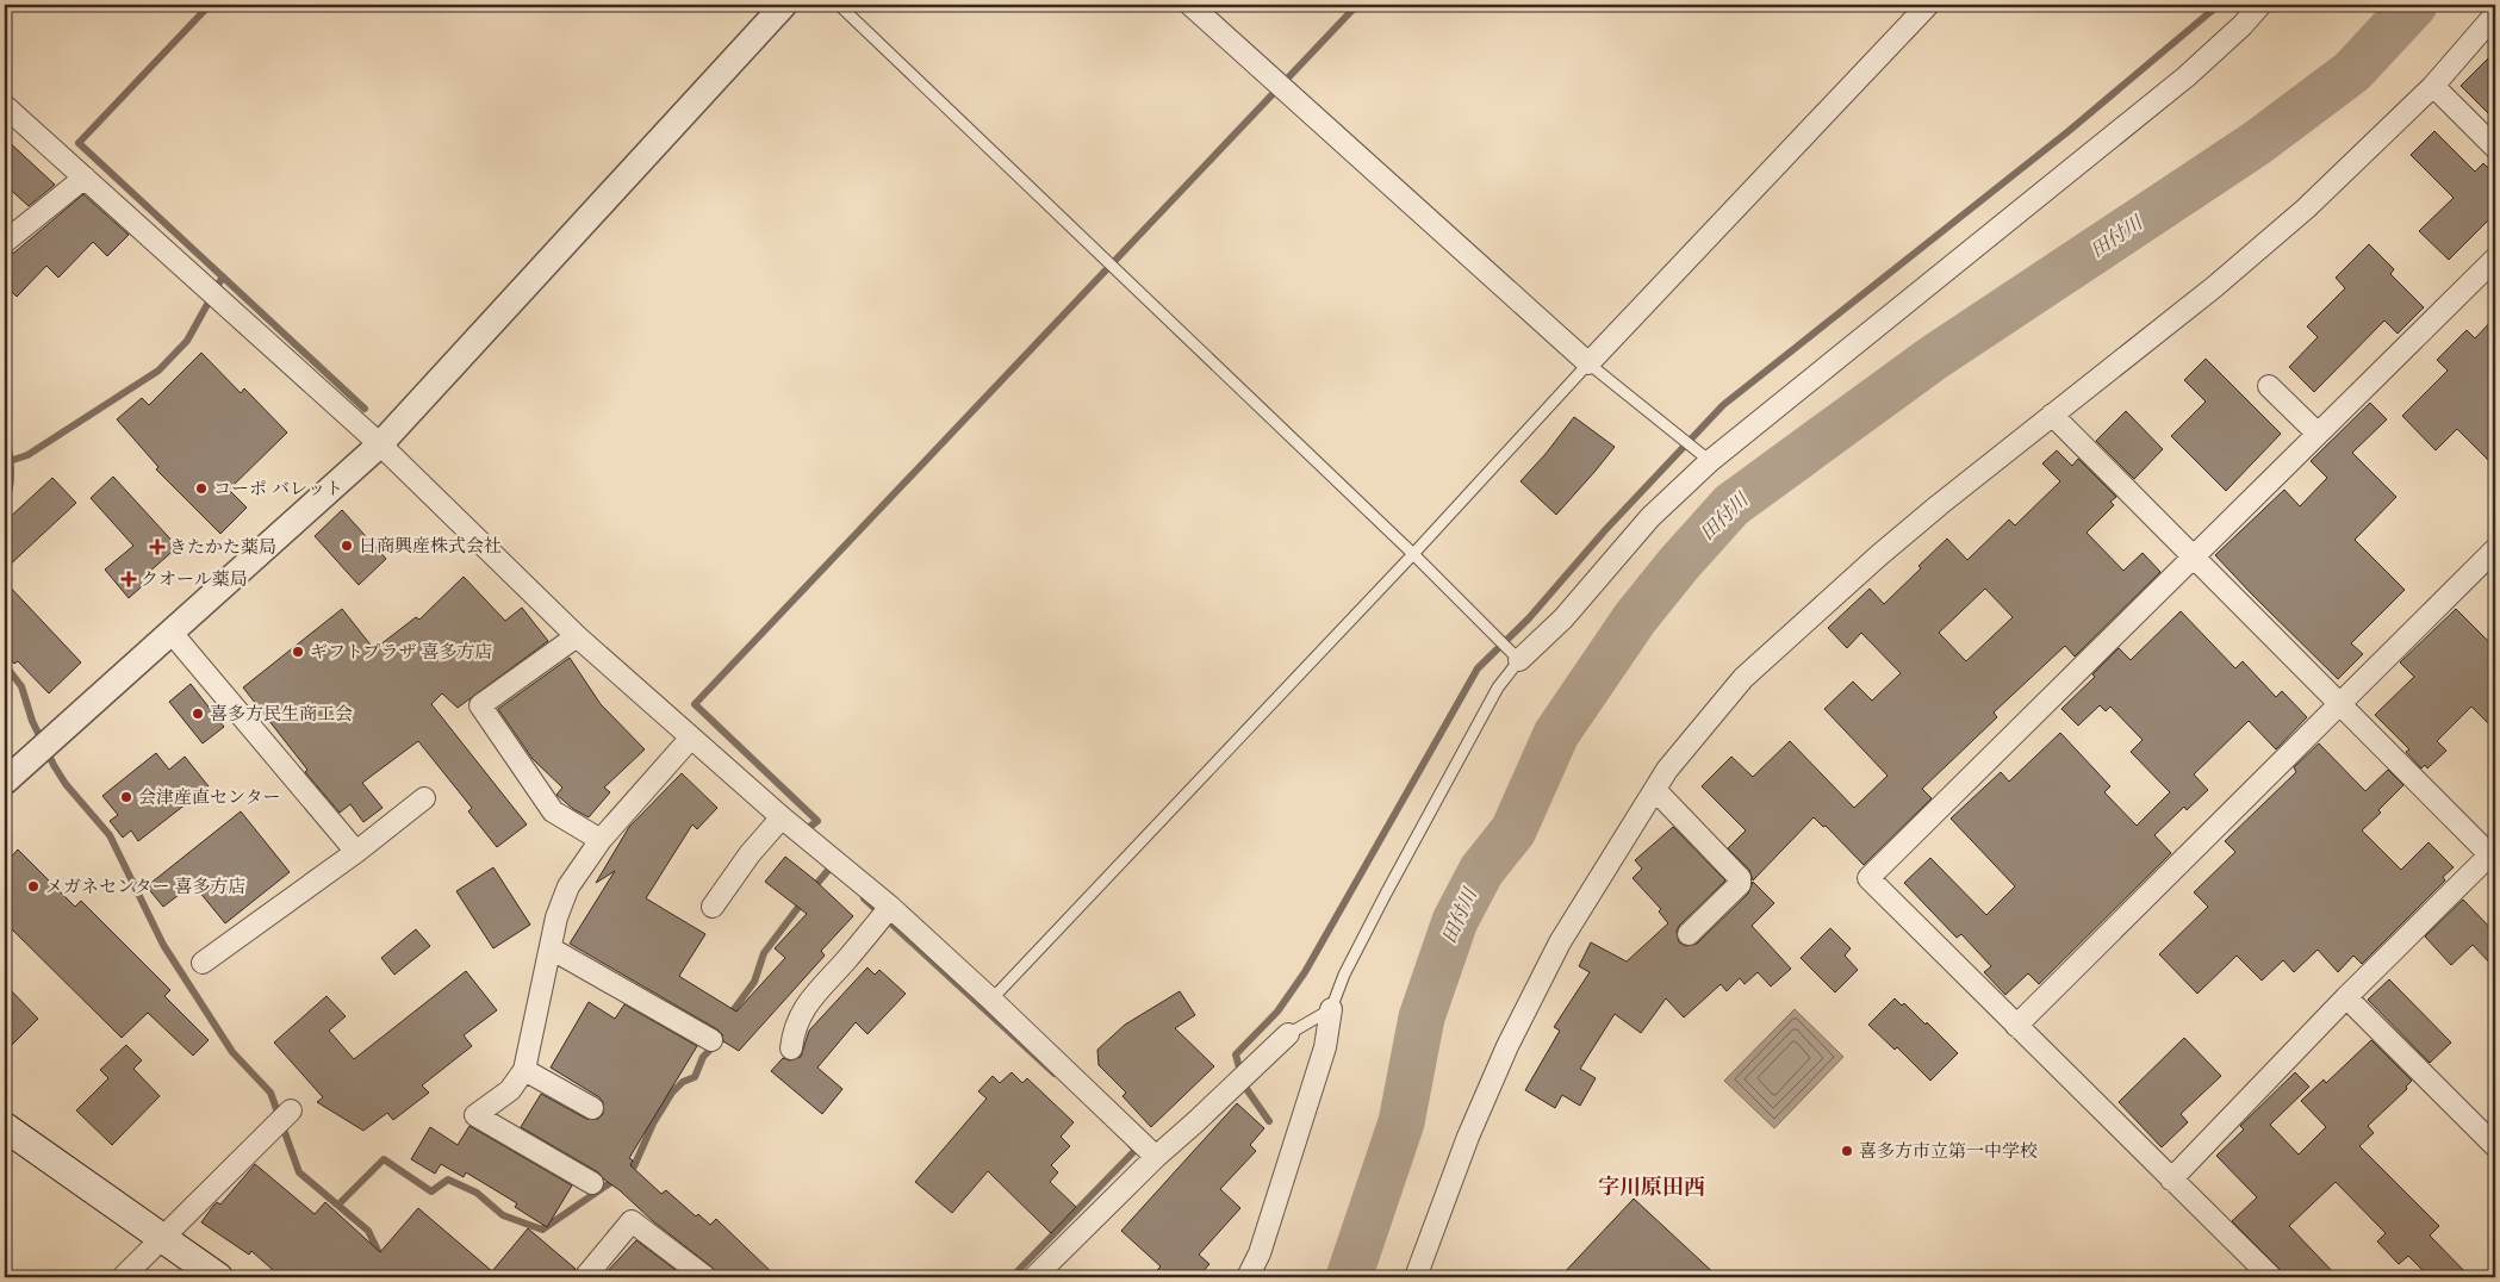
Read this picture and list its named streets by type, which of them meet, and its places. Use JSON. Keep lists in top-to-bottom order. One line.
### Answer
{"districts":["字川原田西"],"water":["田付川"],"places":{"other":["コーポ バレット","日商興産株式会社","ギフトプラザ 喜多方店","喜多方民生商工会","会津産直センター","メガネセンター 喜多方店","喜多方市立第一中学校"],"health":["きたかた薬局","クオール薬局"]}}
